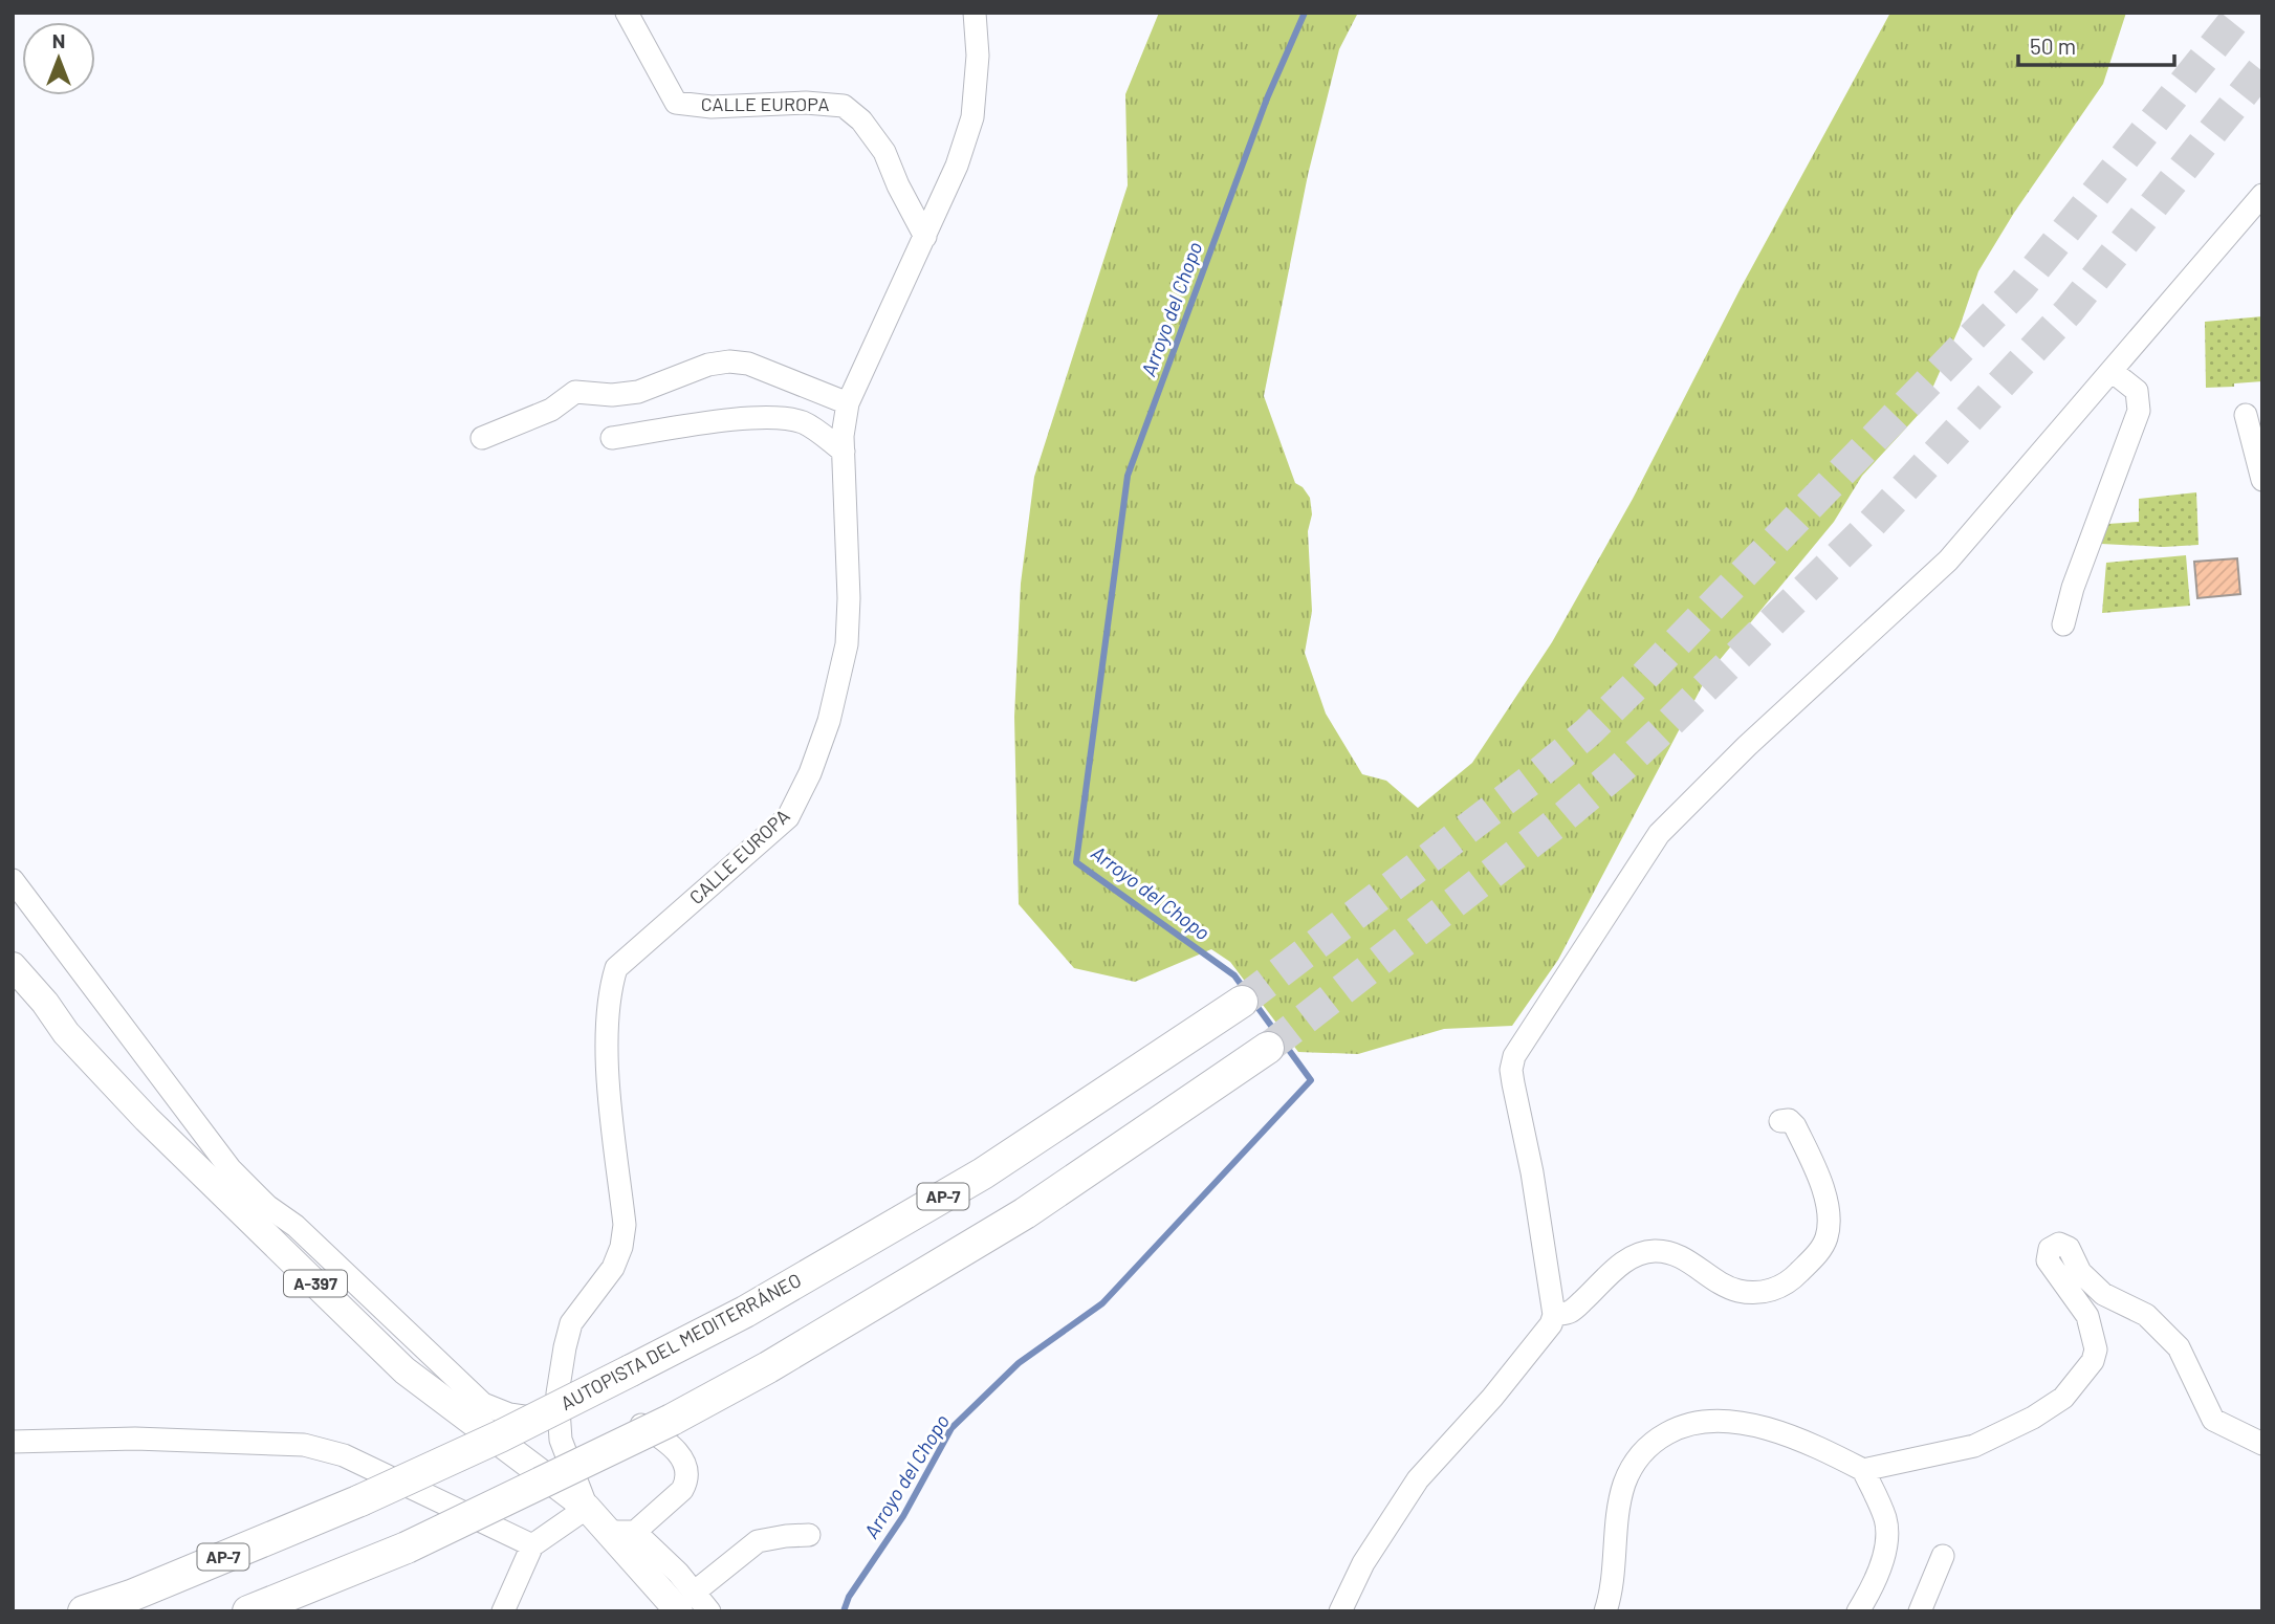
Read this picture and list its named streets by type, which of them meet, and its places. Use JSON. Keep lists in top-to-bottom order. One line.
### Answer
{"streets":{"highway":["AP-7","AUTOPISTA DEL MEDITERRÁNEO"],"main road":["A-397"],"street":["CALLE EUROPA"]},"water":["Arroyo del Chopo"],"scale_bar":"50 m","north":"top"}
